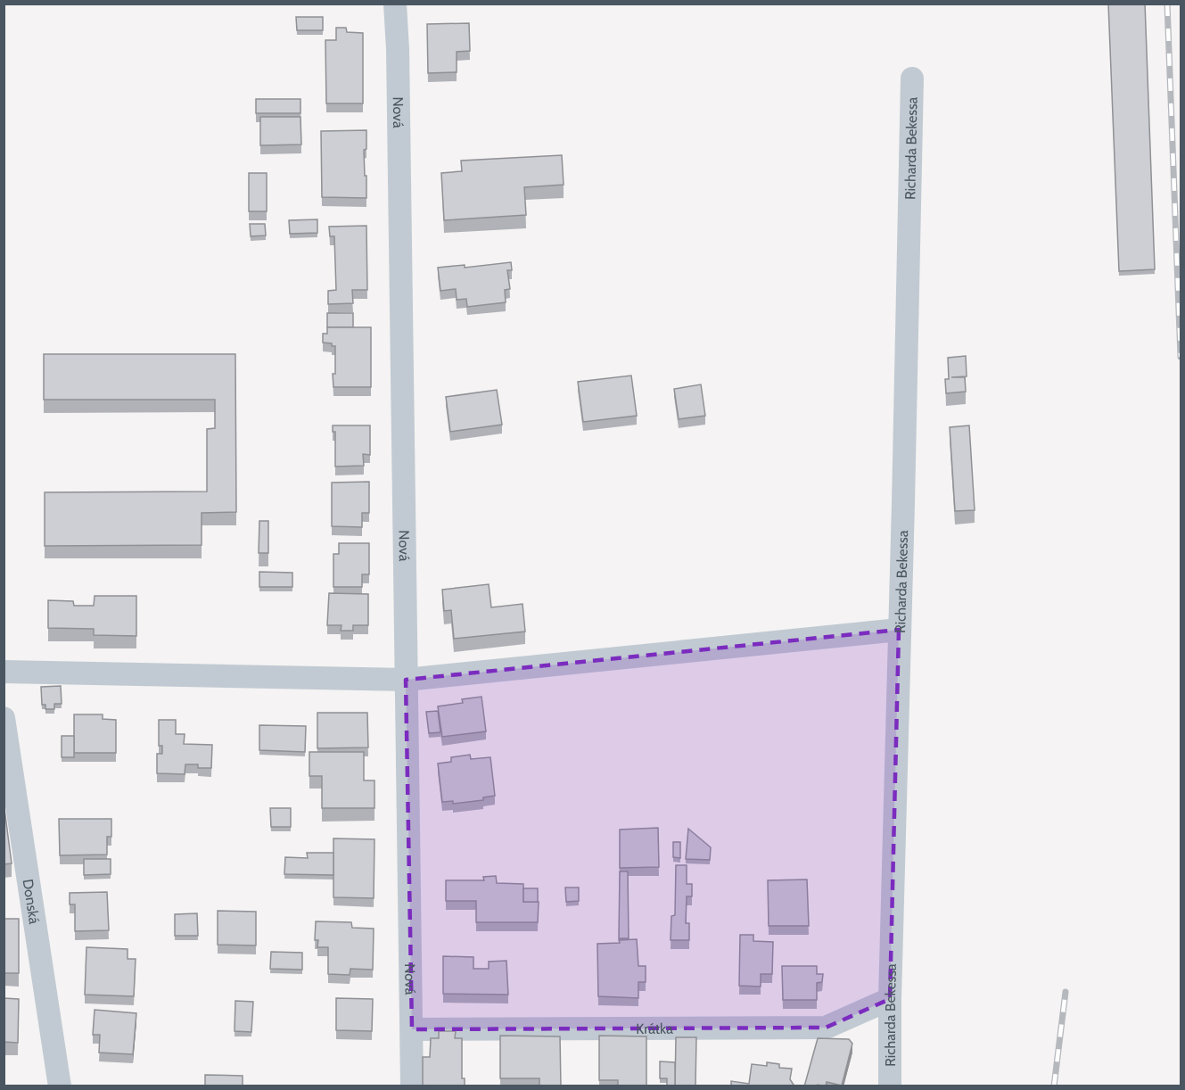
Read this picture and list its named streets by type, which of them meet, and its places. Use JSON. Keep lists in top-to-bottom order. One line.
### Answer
{"streets":{"street":["Nová","Richarda Bekessa","Donská","Krátka"]},"crossings":[["Nová","Krátka"],["Richarda Bekessa","Krátka"]]}
